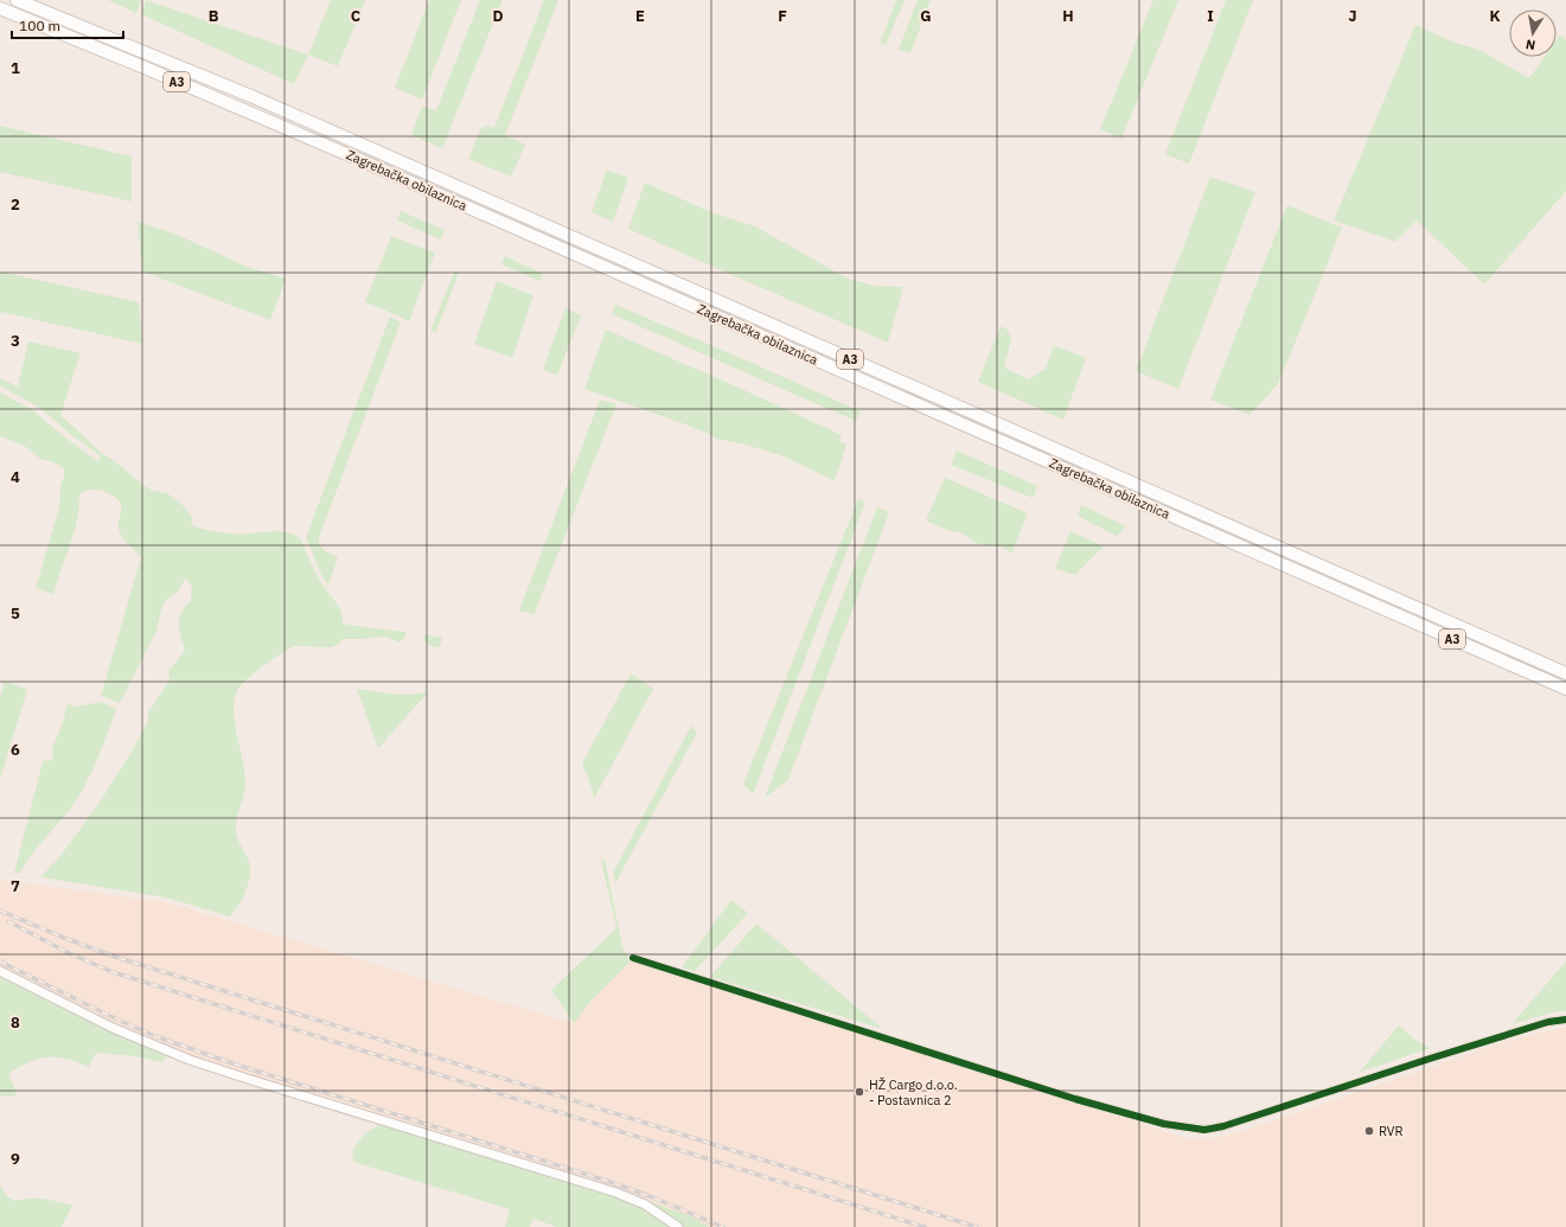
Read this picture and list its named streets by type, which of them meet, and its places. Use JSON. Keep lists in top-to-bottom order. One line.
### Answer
{"streets":{"highway":["A3","Zagrebačka obilaznica"]},"places":["HŽ Cargo d.o.o. - Postavnica 2","RVR"],"scale_bar":"100 m","north":"bottom","grid":{"columns":["B","C","D","E","F","G","H","I","J","K"],"rows":["1","2","3","4","5","6","7","8","9"]}}
